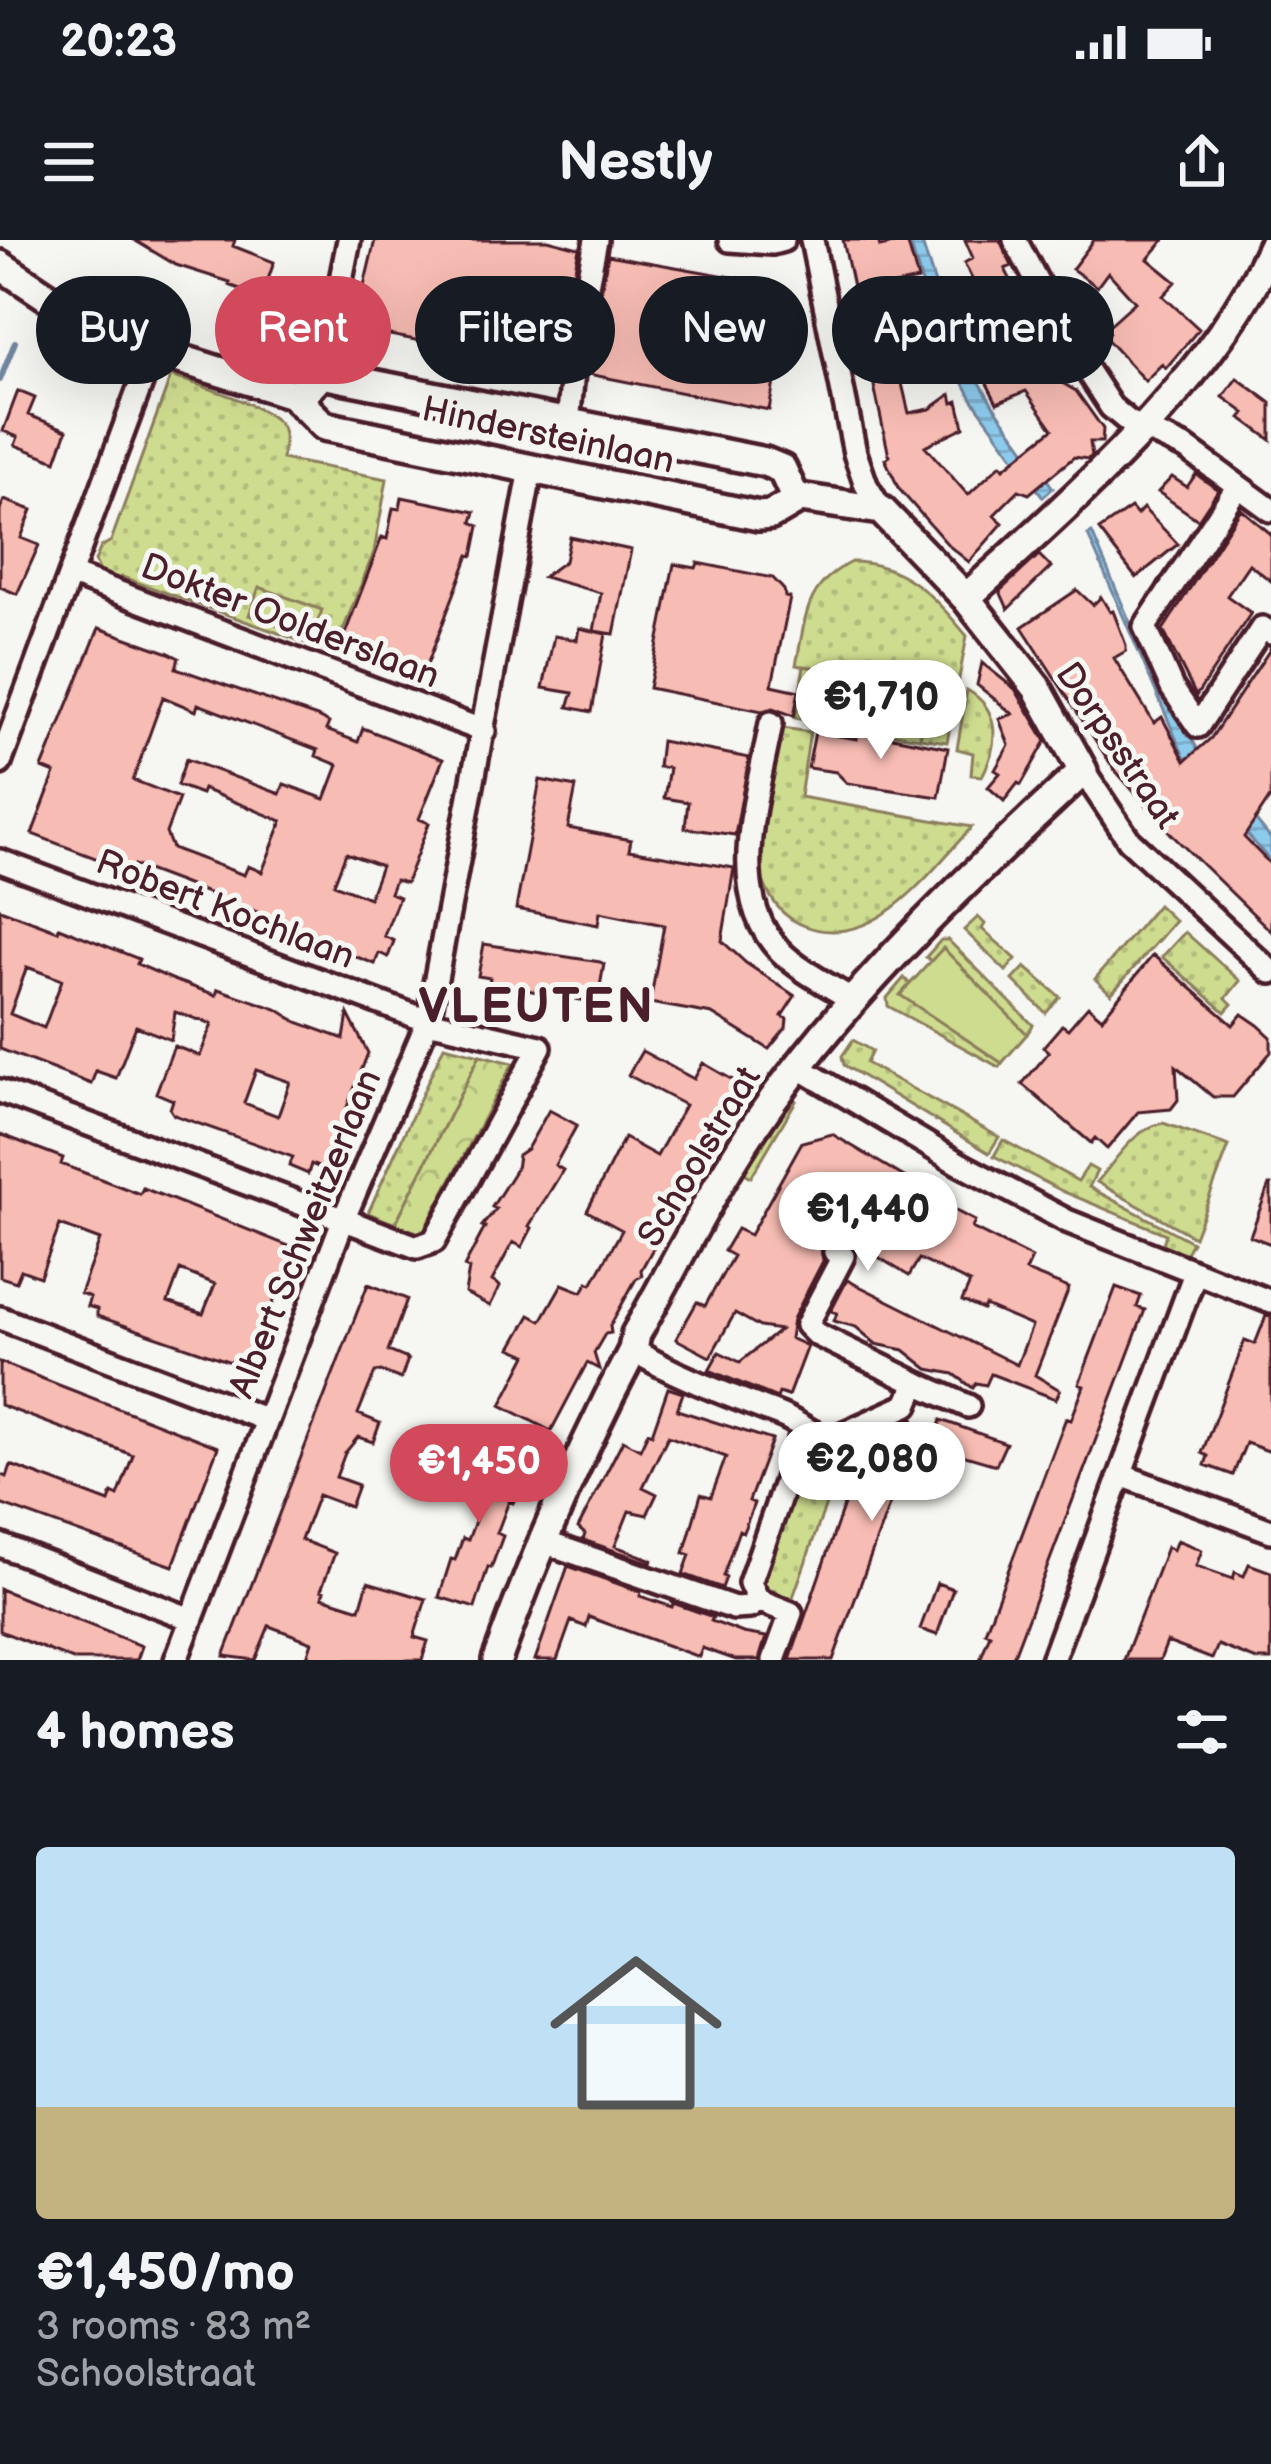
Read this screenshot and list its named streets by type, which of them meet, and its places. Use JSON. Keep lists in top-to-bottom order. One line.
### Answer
{"streets":{"street":["Hindersteinlaan","Dokter Oolderslaan","Dorpsstraat","Robert Kochlaan","Schoolstraat","Albert Schweitzerlaan"]},"crossings":[["Hindersteinlaan","Albert Schweitzerlaan"],["Dokter Oolderslaan","Albert Schweitzerlaan"],["Dorpsstraat","Schoolstraat"],["Robert Kochlaan","Albert Schweitzerlaan"]],"districts":["VLEUTEN"],"page":{"status":"20:23","header":"Nestly","chip":["Buy","Rent","Filters","New","Apartment"],"price":["€1,710","€1,440","€2,080","€1,450"],"heading":"4 homes","list":[{"name":"€1,450/mo","note":"3 rooms · 83 m² · Schoolstraat"}]}}
